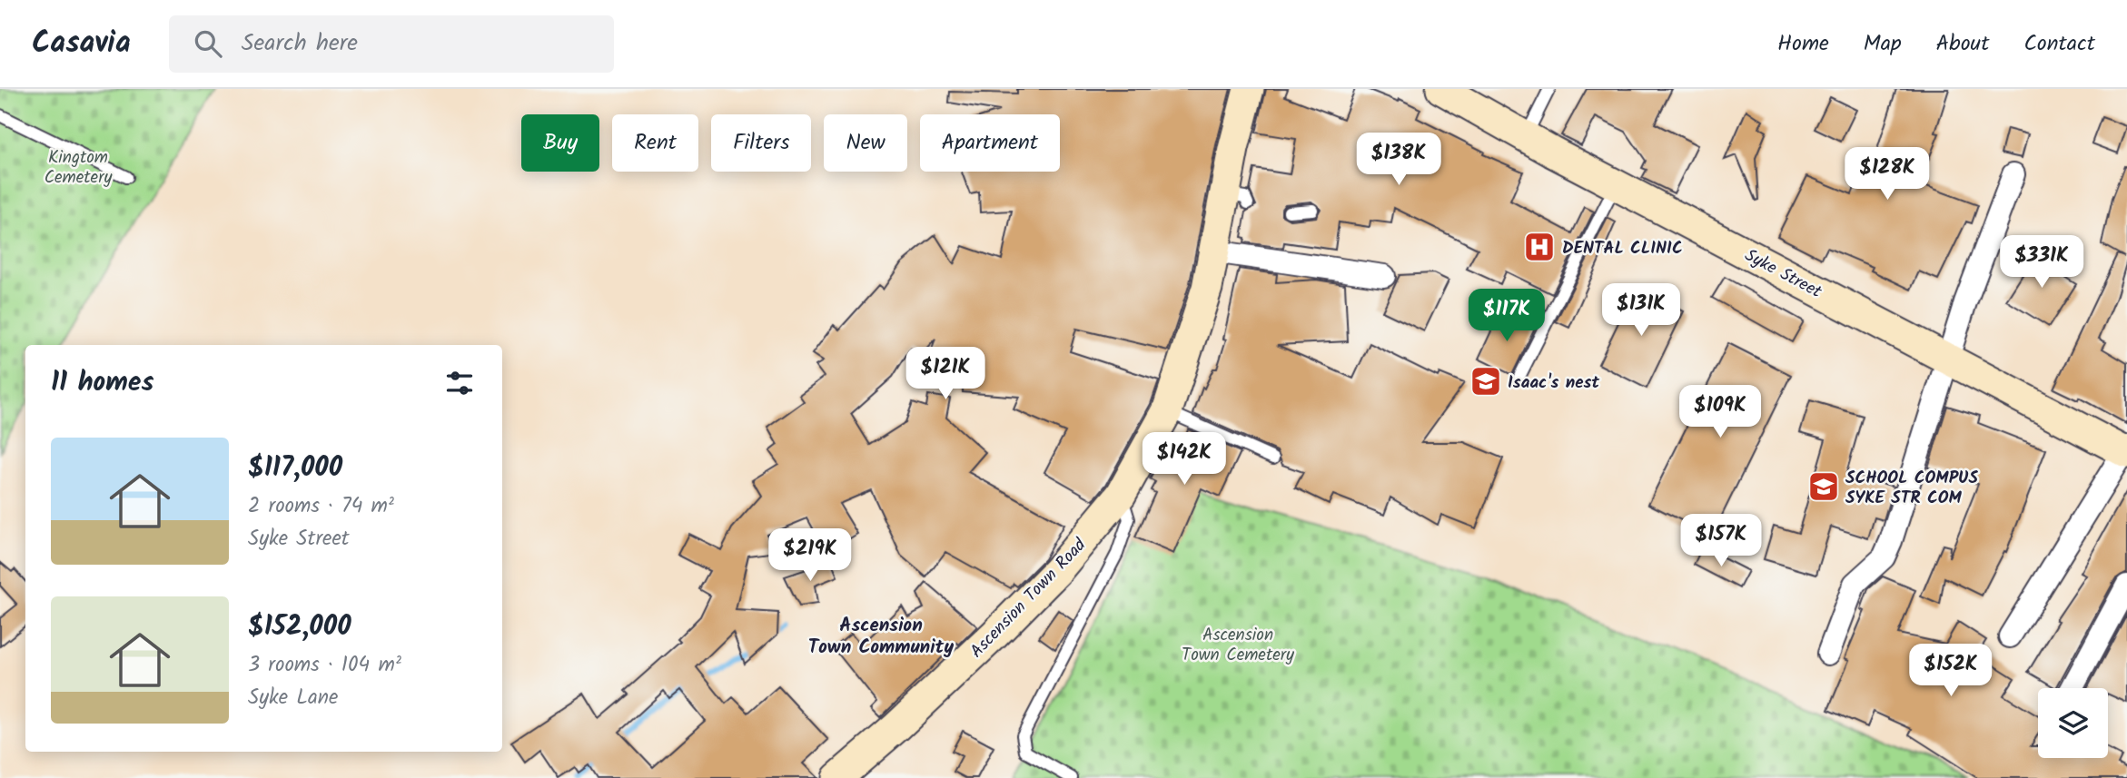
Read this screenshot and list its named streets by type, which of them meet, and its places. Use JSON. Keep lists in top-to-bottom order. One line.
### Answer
{"streets":{"main road":["Syke Street","Ascension Town Road"]},"districts":["Ascension Town Community"],"parks":["Kingtom Cemetery","Ascension Town Cemetery"],"places":{"hospital":["DENTAL CLINIC"],"school or university":["Isaac's nest","SCHOOL COMPUS SYKE STR COM"]},"page":{"header":"Casavia","search":"Search here","nav":["Home","Map","About","Contact"],"chip":["Buy","Rent","Filters","New","Apartment"],"price":["$138K","$128K","$331K","$131K","$117K","$121K","$109K","$142K","$157K","$219K","$152K"],"heading":"11 homes","list":[{"name":"$117,000","note":"2 rooms · 74 m² · Syke Street"},{"name":"$152,000","note":"3 rooms · 104 m² · Syke Lane"}]}}
